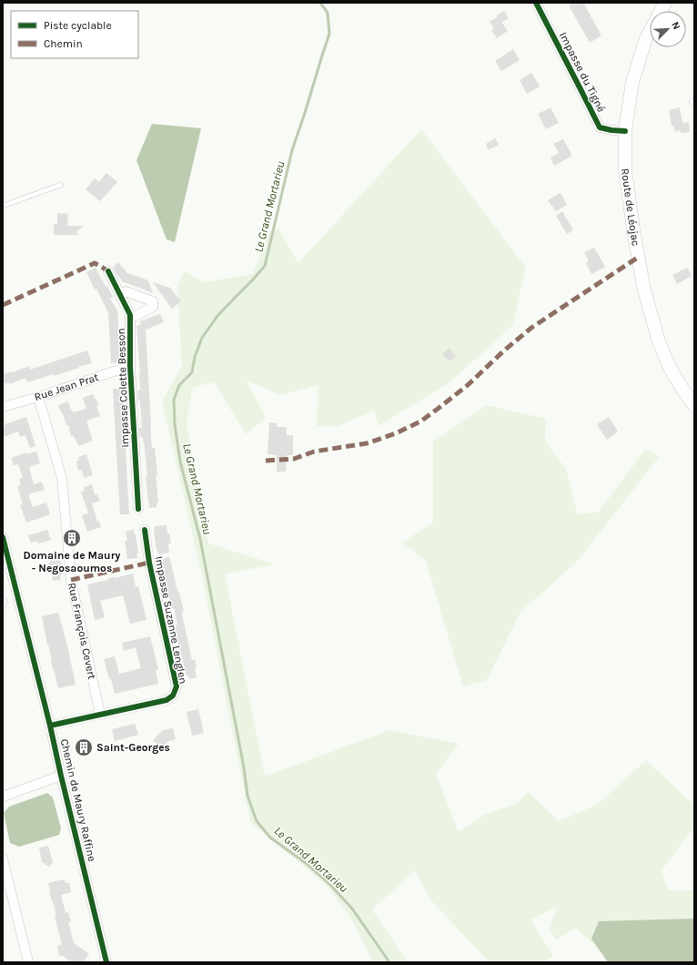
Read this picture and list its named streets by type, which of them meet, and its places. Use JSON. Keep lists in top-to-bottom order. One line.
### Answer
{"streets":{"main road":["Route de Léojac"],"street":["Impasse du Tigné","Rue Jean Prat","Impasse Colette Besson","Impasse Suzanne Lenglen","Rue François Cevert","Chemin de Maury Raffine"]},"crossings":[["Impasse du Tigné","Route de Léojac"],["Rue Jean Prat","Impasse Colette Besson"],["Rue Jean Prat","Rue François Cevert"],["Impasse Suzanne Lenglen","Rue François Cevert"],["Impasse Suzanne Lenglen","Chemin de Maury Raffine"]],"water":["Le Grand Mortarieu"],"places":{"building":["Domaine de Maury - Negosaoumos","Saint-Georges"]},"legend":["Piste cyclable","Chemin"],"north":"top right"}
